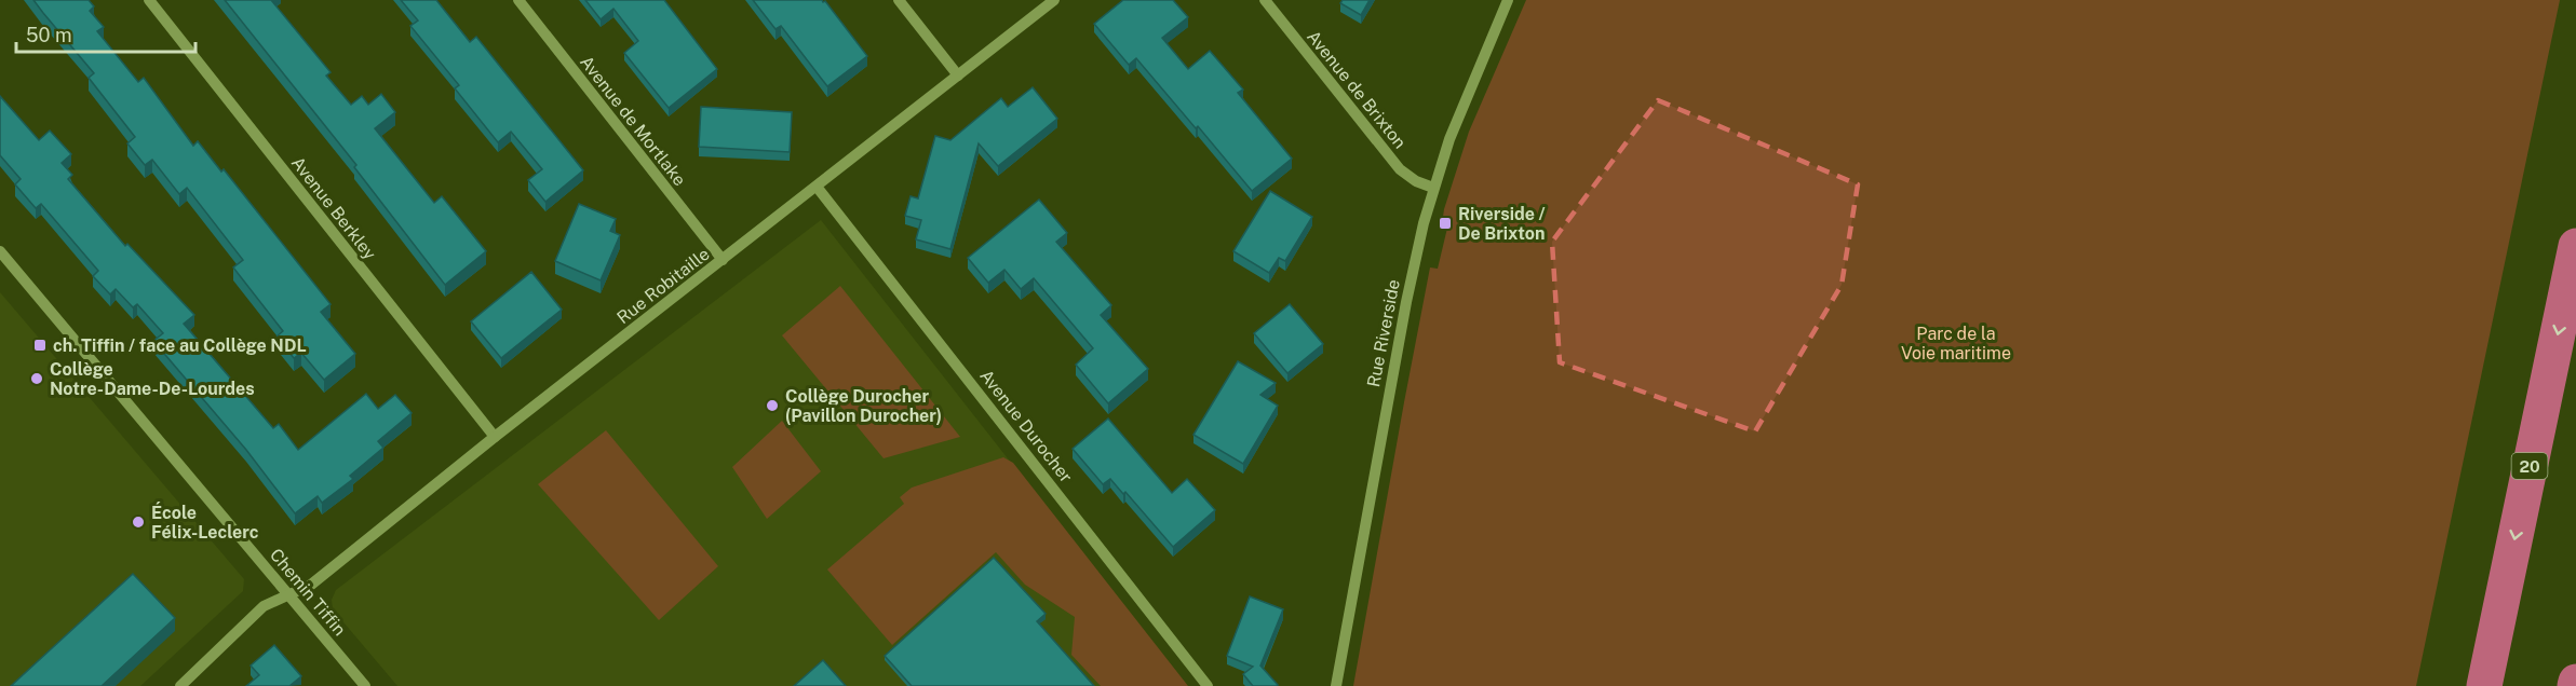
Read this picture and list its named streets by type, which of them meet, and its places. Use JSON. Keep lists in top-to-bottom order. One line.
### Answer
{"streets":{"highway":["20"],"street":["Avenue de Brixton","Avenue de Mortlake","Avenue Berkley","Rue Robitaille","Rue Riverside","Avenue Durocher","Chemin Tiffin"]},"crossings":[["Avenue de Brixton","Rue Riverside"],["Avenue de Mortlake","Rue Robitaille"],["Avenue Berkley","Rue Robitaille"],["Rue Robitaille","Avenue Durocher"],["Rue Robitaille","Chemin Tiffin"]],"parks":["Parc de la Voie maritime"],"places":{"transit":["Riverside / De Brixton","ch. Tiffin / face au Collège NDL"],"other":["Collège Notre-Dame-De-Lourdes","Collège Durocher (Pavillon Durocher)","École Félix-Leclerc"]},"scale_bar":"50 m"}
